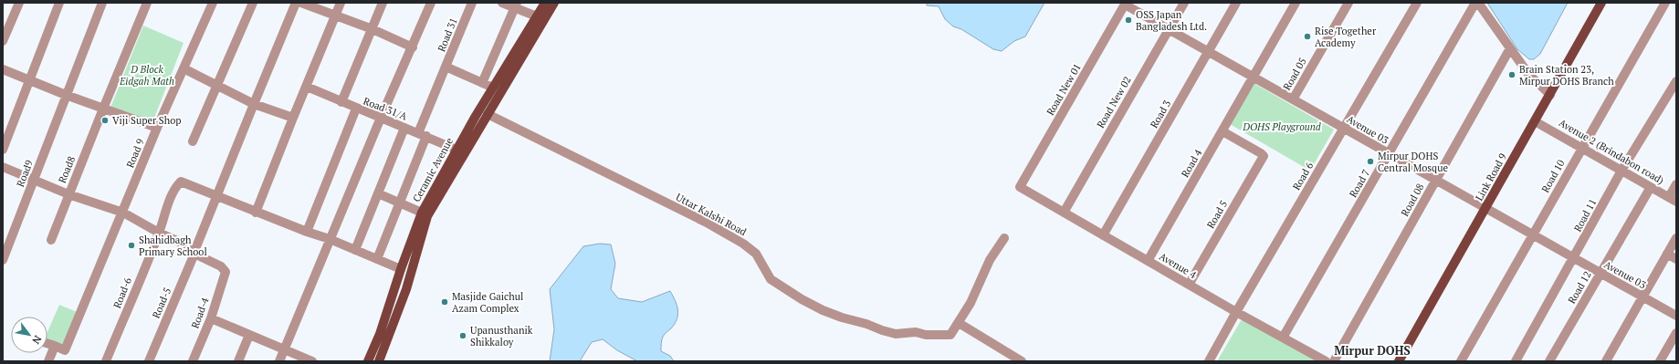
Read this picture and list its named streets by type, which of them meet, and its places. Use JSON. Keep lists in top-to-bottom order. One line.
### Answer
{"streets":{"main road":["Ceramic Avenue","Link Road 9"],"street":["Road 31","Road 05","Road New 01","Road New 02","Road 31/A","Road 3","Avenue 03","Avenue 2 (Brindabon road)","Road 9","Road 4","Road8","Road9","Road 6","Road 10","Road 7","Road 08","Uttar Kalshi Road","Road 5","Road 11","Avenue 4","Road 12","Road-6","Road-5","Road-4"]},"crossings":[["Road 31","Ceramic Avenue"],["Road 05","Avenue 03"],["Road New 01","Avenue 03"],["Road New 01","Avenue 4"],["Road New 02","Avenue 03"],["Road New 02","Avenue 4"],["Road 31/A","Ceramic Avenue"],["Road 3","Avenue 03"],["Road 3","Avenue 4"],["Avenue 03","Road 4"],["Avenue 03","Road 6"],["Avenue 03","Road 10"],["Avenue 03","Link Road 9"],["Avenue 03","Road 7"],["Avenue 03","Road 08"],["Avenue 03","Road 11"],["Avenue 03","Road 12"],["Avenue 2 (Brindabon road)","Road 10"],["Avenue 2 (Brindabon road)","Link Road 9"],["Avenue 2 (Brindabon road)","Road 11"],["Avenue 2 (Brindabon road)","Road 12"],["Road 4","Road 5"],["Road 4","Avenue 4"],["Ceramic Avenue","Uttar Kalshi Road"],["Road 6","Avenue 4"],["Road 7","Avenue 4"],["Road 5","Avenue 4"],["Road-6","Road-5"],["Road-5","Road-4"]],"districts":["Mirpur DOHS"],"parks":["D Block Eidgah Math","DOHS Playground"],"places":["OSS Japan Bangladesh Ltd.","Rise Together Academy","Brain Station 23, Mirpur DOHS Branch","Viji Super Shop","Mirpur DOHS Central Mosque","Shahidbagh Primary School","Masjide Gaichul Azam Complex","Upanusthanik Shikkaloy"],"north":"bottom right"}
